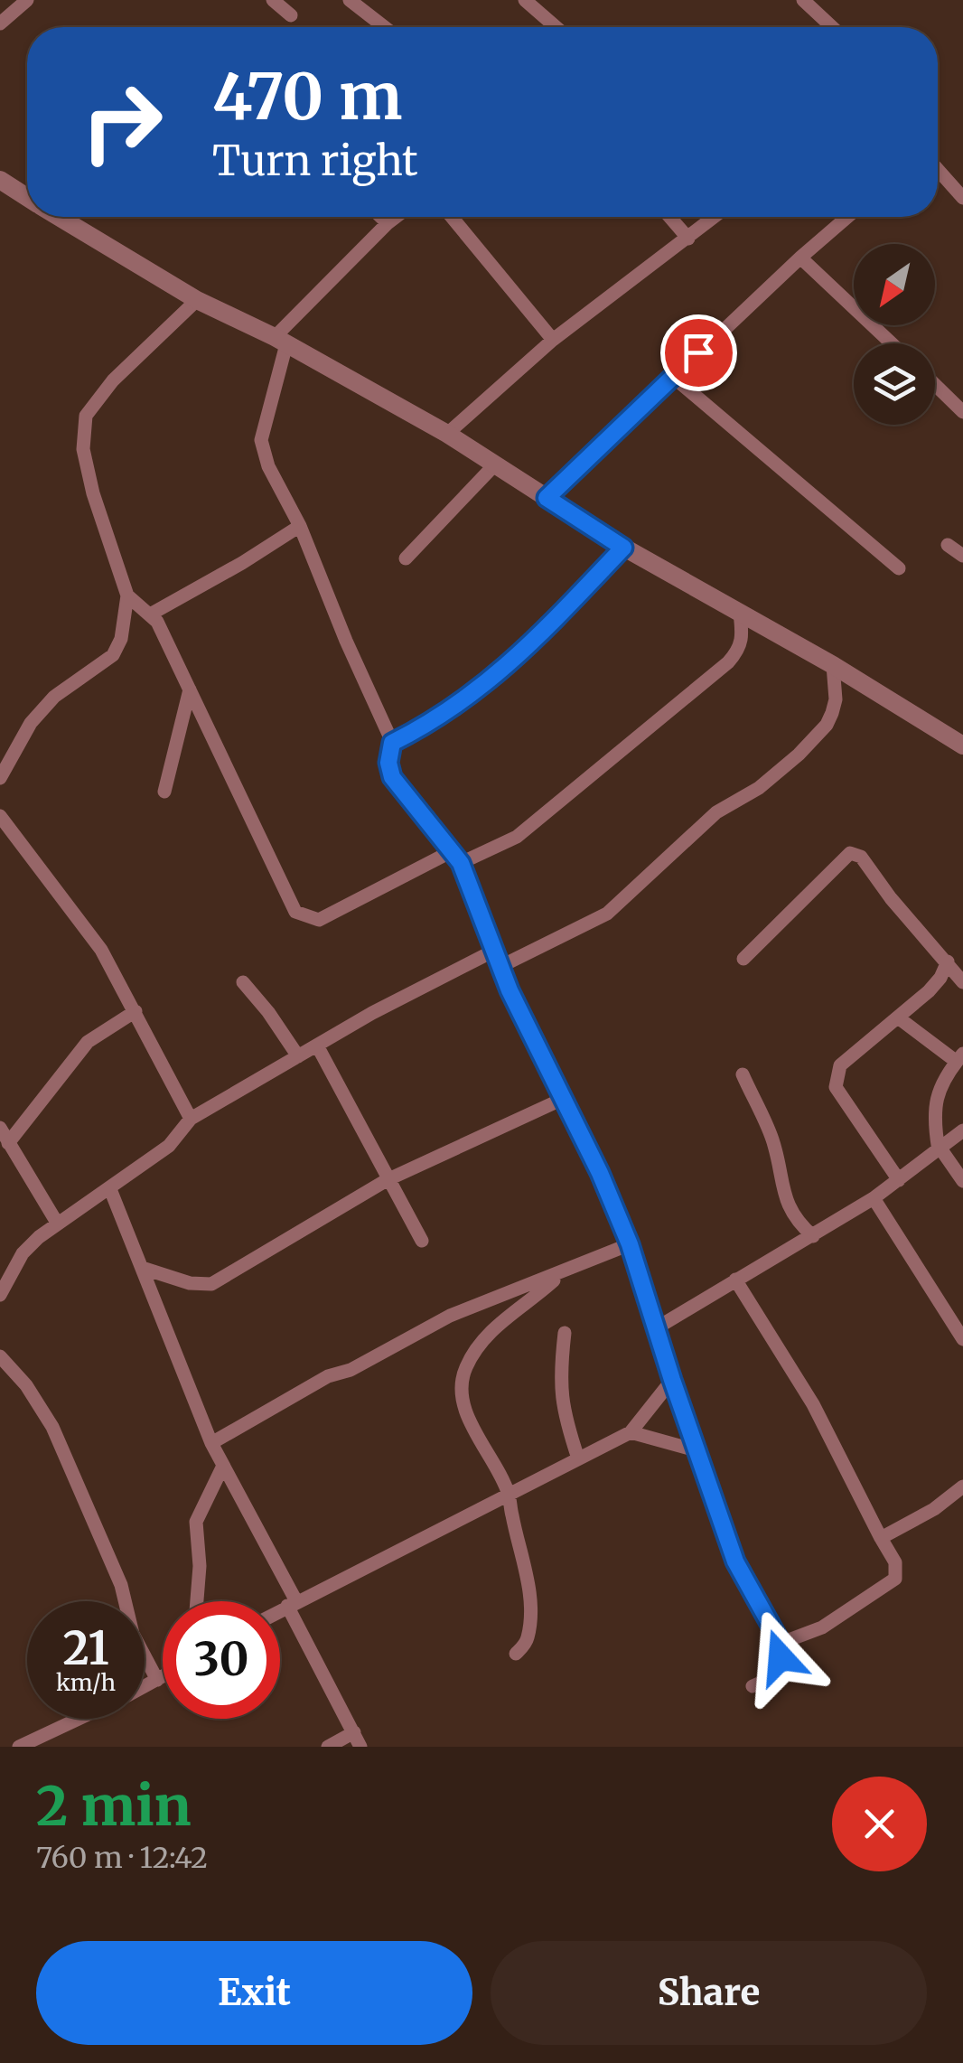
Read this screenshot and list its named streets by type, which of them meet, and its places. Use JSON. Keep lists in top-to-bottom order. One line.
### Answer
{"north":"bottom left","page":{"turn":["470 m","Turn right"],"speed":"21 km/h","limit":"30","heading":["2 min","760 m · 12:42"],"buttons":["Exit","Share"]}}
